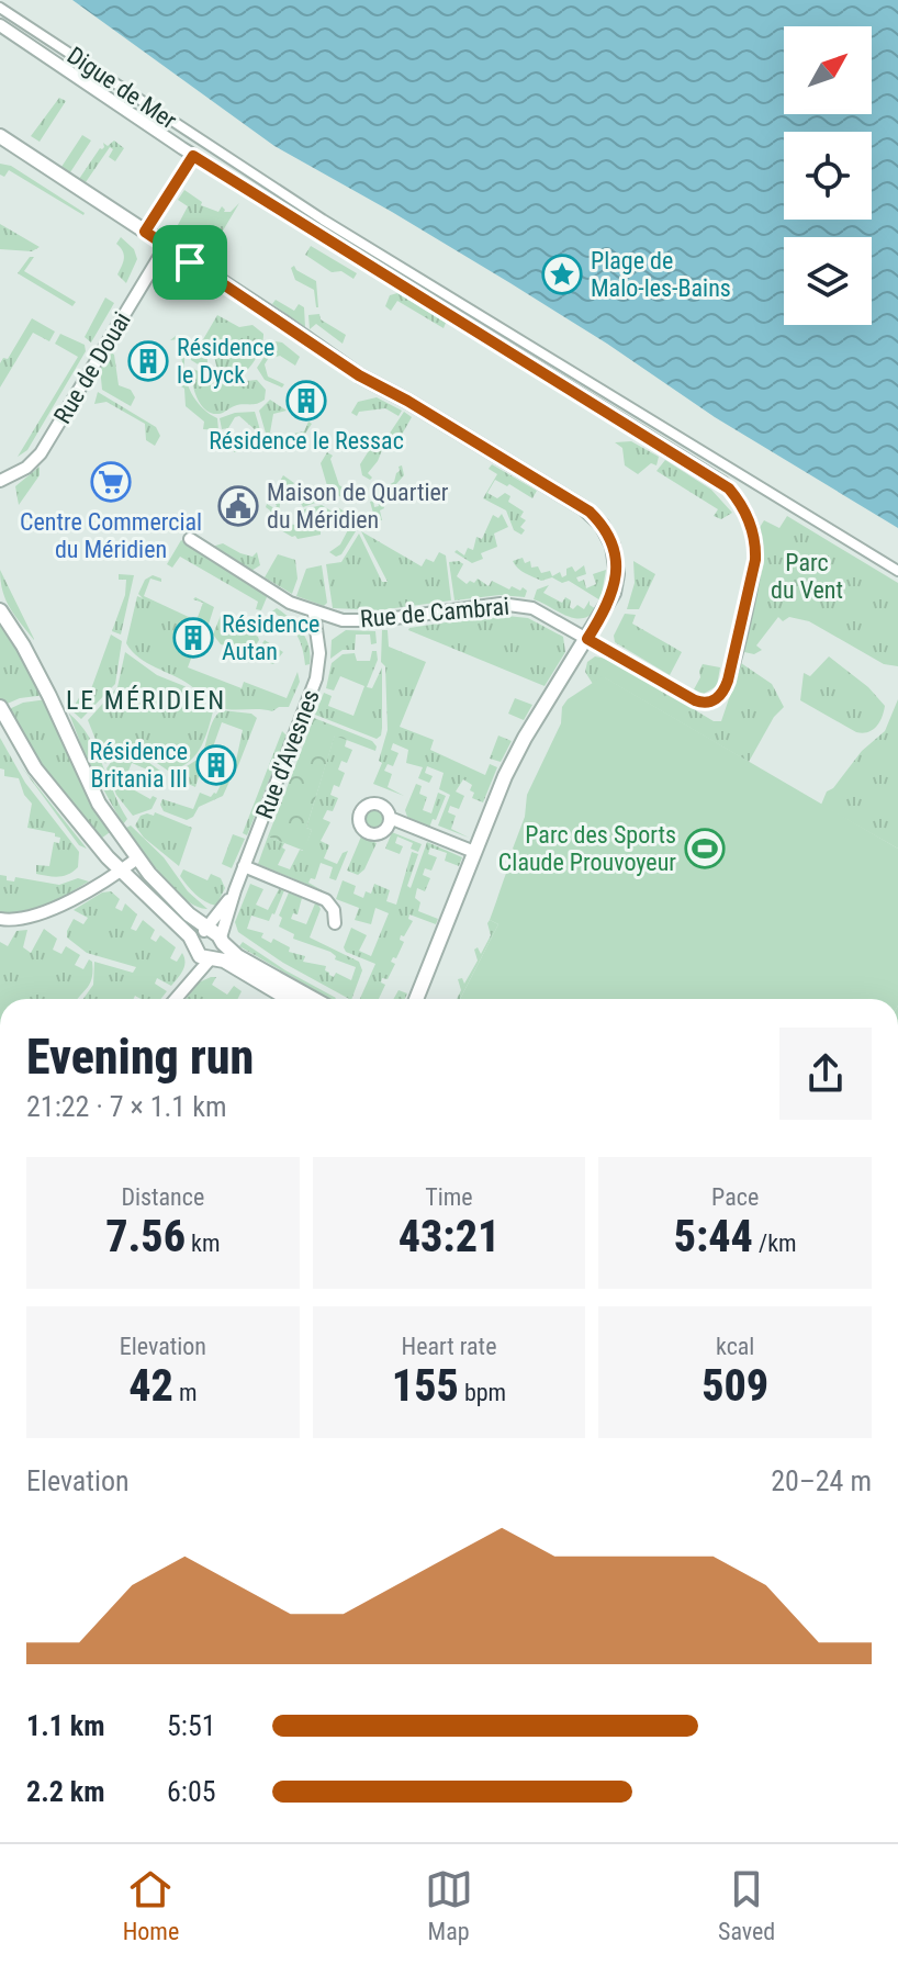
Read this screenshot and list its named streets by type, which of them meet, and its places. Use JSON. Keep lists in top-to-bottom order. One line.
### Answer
{"streets":{"street":["Digue de Mer","Rue de Douai","Rue de Cambrai","Rue d'Avesnes"]},"crossings":[["Digue de Mer","Rue de Cambrai"],["Rue de Cambrai","Rue d'Avesnes"]],"districts":["LE MÉRIDIEN"],"parks":["Parc du Vent"],"places":{"place":["Plage de Malo-les-Bains"],"building":["Résidence le Dyck","Résidence le Ressac","Résidence Autan","Résidence Britania III"],"supermarket":["Centre Commercial du Méridien"],"public building":["Maison de Quartier du Méridien"],"sports":["Parc des Sports Claude Prouvoyeur"]},"north":"top right","page":{"heading":["Evening run","21:22 · 7 × 1.1 km"],"stats":[["Distance","7.56 km"],["Time","43:21"],["Pace","5:44 /km"],["Elevation","42 m"],["Heart rate","155 bpm"],["kcal","509"]],"chart":["Elevation","20–24 m"],"list":[{"name":"1.1 km","note":"5:51"},{"name":"2.2 km","note":"6:05"}],"tabs":["Home","Map","Saved"]}}
